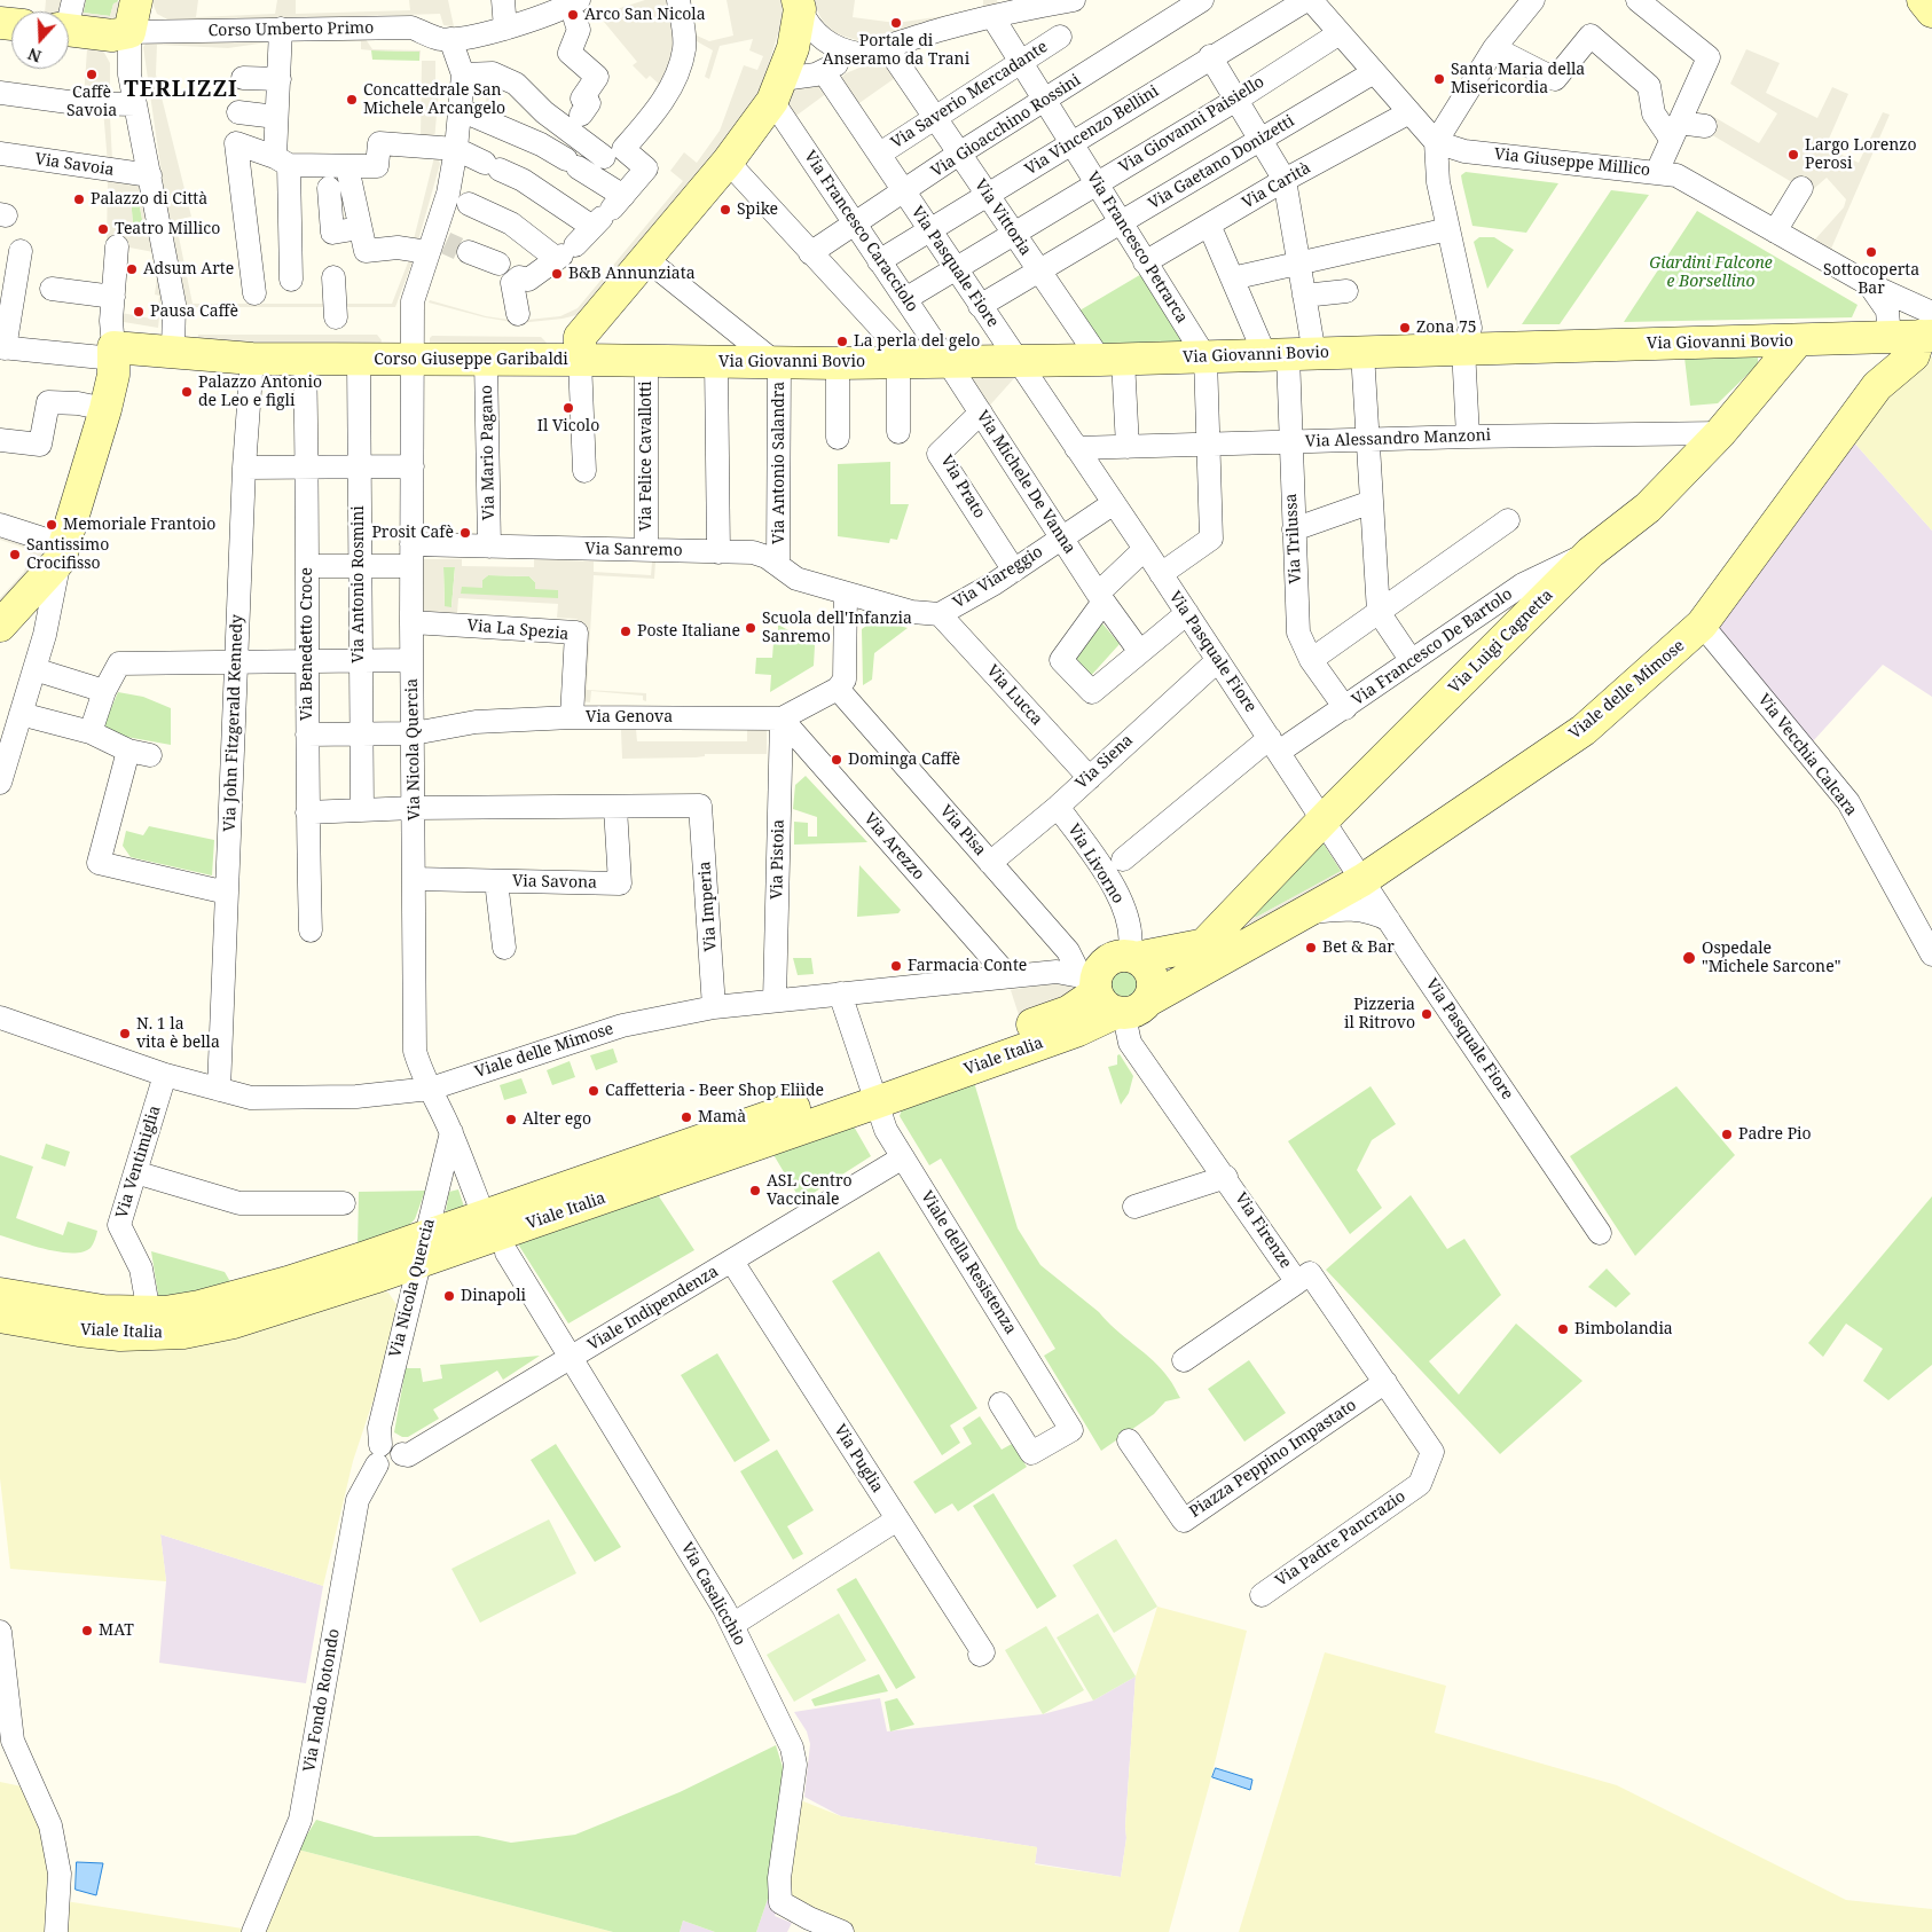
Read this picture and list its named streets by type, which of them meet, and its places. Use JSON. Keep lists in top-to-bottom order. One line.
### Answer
{"streets":{"main road":["Via Giovanni Bovio","Corso Giuseppe Garibaldi","Via Luigi Cagnetta","Viale delle Mimose","Viale Italia"],"street":["Corso Umberto Primo","Via Saverio Mercadante","Via Giovanni Paisiello","Via Gioacchino Rossini","Via Vincenzo Bellini","Via Gaetano Donizetti","Via Giuseppe Millico","Via Savoia","Via Carità","Via Vittoria","Via Francesco Caracciolo","Via Francesco Petrarca","Via Pasquale Fiore","Via Alessandro Manzoni","Via Mario Pagano","Via Felice Cavallotti","Via Antonio Salandra","Via Michele De Vanna","Via Prato","Via Trilussa","Via Sanremo","Via Viareggio","Via Antonio Rosmini","Via La Spezia","Via Benedetto Croce","Via Francesco De Bartolo","Via Lucca","Via Genova","Via John Fitzgerald Kennedy","Via Nicola Quercia","Via Vecchia Calcara","Via Siena","Via Pisa","Via Arezzo","Via Pistoia","Via Livorno","Via Savona","Via Imperia","Via Ventimiglia","Via Firenze","Viale della Resistenza","Viale Indipendenza","Via Puglia","Piazza Peppino Impastato","Via Padre Pancrazio","Via Casalicchio","Via Fondo Rotondo"]},"crossings":[["Via Saverio Mercadante","Via Vittoria"],["Via Saverio Mercadante","Via Francesco Petrarca"],["Via Saverio Mercadante","Via Pasquale Fiore"],["Via Giovanni Paisiello","Via Vittoria"],["Via Giovanni Paisiello","Via Francesco Caracciolo"],["Via Giovanni Paisiello","Via Francesco Petrarca"],["Via Giovanni Paisiello","Via Pasquale Fiore"],["Via Gioacchino Rossini","Via Vittoria"],["Via Gioacchino Rossini","Via Francesco Caracciolo"],["Via Gioacchino Rossini","Via Francesco Petrarca"],["Via Gioacchino Rossini","Via Pasquale Fiore"],["Via Vincenzo Bellini","Via Vittoria"],["Via Vincenzo Bellini","Via Francesco Caracciolo"],["Via Vincenzo Bellini","Via Francesco Petrarca"],["Via Vincenzo Bellini","Via Pasquale Fiore"],["Via Gaetano Donizetti","Via Vittoria"],["Via Gaetano Donizetti","Via Francesco Petrarca"],["Via Gaetano Donizetti","Via Pasquale Fiore"],["Via Giuseppe Millico","Via Giovanni Bovio"],["Via Giuseppe Millico","Viale delle Mimose"],["Via Carità","Via Francesco Petrarca"],["Via Vittoria","Via Giovanni Bovio"],["Via Francesco Caracciolo","Via Giovanni Bovio"],["Via Francesco Caracciolo","Corso Giuseppe Garibaldi"],["Via Francesco Caracciolo","Via Michele De Vanna"],["Via Francesco Petrarca","Via Giovanni Bovio"],["Via Pasquale Fiore","Via Giovanni Bovio"],["Via Pasquale Fiore","Via Alessandro Manzoni"],["Via Pasquale Fiore","Via Viareggio"],["Via Pasquale Fiore","Via Luigi Cagnetta"],["Via Pasquale Fiore","Via Francesco De Bartolo"],["Via Pasquale Fiore","Viale delle Mimose"],["Via Pasquale Fiore","Via Siena"],["Via Giovanni Bovio","Corso Giuseppe Garibaldi"],["Via Giovanni Bovio","Via Felice Cavallotti"],["Via Giovanni Bovio","Via Antonio Salandra"],["Via Giovanni Bovio","Via Michele De Vanna"],["Via Giovanni Bovio","Via Trilussa"],["Via Giovanni Bovio","Via Luigi Cagnetta"],["Via Giovanni Bovio","Viale delle Mimose"],["Corso Giuseppe Garibaldi","Via Mario Pagano"],["Corso Giuseppe Garibaldi","Via Antonio Rosmini"],["Corso Giuseppe Garibaldi","Via Benedetto Croce"],["Corso Giuseppe Garibaldi","Via John Fitzgerald Kennedy"],["Corso Giuseppe Garibaldi","Via Nicola Quercia"],["Via Alessandro Manzoni","Via Trilussa"],["Via Alessandro Manzoni","Via Luigi Cagnetta"],["Via Mario Pagano","Via Sanremo"],["Via Felice Cavallotti","Via Sanremo"],["Via Antonio Salandra","Via Sanremo"],["Via Michele De Vanna","Via Prato"],["Via Michele De Vanna","Via Viareggio"],["Via Prato","Via Viareggio"],["Via Trilussa","Via Francesco De Bartolo"],["Via Sanremo","Via Viareggio"],["Via Sanremo","Via Antonio Rosmini"],["Via Sanremo","Via Benedetto Croce"],["Via Sanremo","Via Lucca"],["Via Sanremo","Via Nicola Quercia"],["Via Viareggio","Via Lucca"],["Via Antonio Rosmini","Via Genova"],["Via La Spezia","Via Genova"],["Via La Spezia","Via Nicola Quercia"],["Via Luigi Cagnetta","Via Francesco De Bartolo"],["Via Luigi Cagnetta","Viale delle Mimose"],["Via Benedetto Croce","Via Genova"],["Viale delle Mimose","Via John Fitzgerald Kennedy"],["Viale delle Mimose","Via Nicola Quercia"],["Viale delle Mimose","Via Vecchia Calcara"],["Viale delle Mimose","Via Pisa"],["Viale delle Mimose","Via Arezzo"],["Viale delle Mimose","Via Pistoia"],["Viale delle Mimose","Via Livorno"],["Viale delle Mimose","Via Imperia"],["Viale delle Mimose","Viale Italia"],["Viale delle Mimose","Via Ventimiglia"],["Viale delle Mimose","Via Firenze"],["Viale delle Mimose","Viale della Resistenza"],["Via Lucca","Via Siena"],["Via Genova","Via Nicola Quercia"],["Via Genova","Via Pisa"],["Via Genova","Via Arezzo"],["Via Genova","Via Pistoia"],["Via Nicola Quercia","Via Savona"],["Via Nicola Quercia","Viale Italia"],["Via Nicola Quercia","Viale Indipendenza"],["Via Nicola Quercia","Via Casalicchio"],["Via Nicola Quercia","Via Fondo Rotondo"],["Via Siena","Via Pisa"],["Via Siena","Via Livorno"],["Via Pisa","Viale Italia"],["Via Pisa","Via Firenze"],["Via Arezzo","Via Pistoia"],["Via Savona","Via Imperia"],["Viale Italia","Via Ventimiglia"],["Viale Italia","Via Firenze"],["Viale Italia","Viale della Resistenza"],["Viale Italia","Via Casalicchio"],["Via Firenze","Piazza Peppino Impastato"],["Via Firenze","Via Padre Pancrazio"],["Viale della Resistenza","Viale Indipendenza"],["Viale Indipendenza","Via Puglia"],["Viale Indipendenza","Via Casalicchio"],["Viale Indipendenza","Via Fondo Rotondo"]],"districts":["TERLIZZI"],"parks":["Giardini Falcone e Borsellino"],"places":["Arco San Nicola","Portale di Anseramo da Trani","Caffè Savoia","Santa Maria della Misericordia","Concattedrale San Michele Arcangelo","Largo Lorenzo Perosi","Palazzo di Città","Spike","Teatro Millico","Sottocoperta Bar","Adsum Arte","B&B Annunziata","Pausa Caffè","Zona 75","La perla del gelo","Palazzo Antonio de Leo e figli","Il Vicolo","Memoriale Frantoio","Prosit Cafè","Santissimo Crocifisso","Scuola dell'Infanzia Sanremo","Poste Italiane","Dominga Caffè","Bet & Bar","Ospedale \"Michele Sarcone\"","Farmacia Conte","Pizzeria il Ritrovo","N. 1 la vita è bella","Caffetteria - Beer Shop Eliìde","Mamà","Alter ego","Padre Pio","ASL Centro Vaccinale","Dinapoli","Bimbolandia","MAT"],"north":"bottom"}
